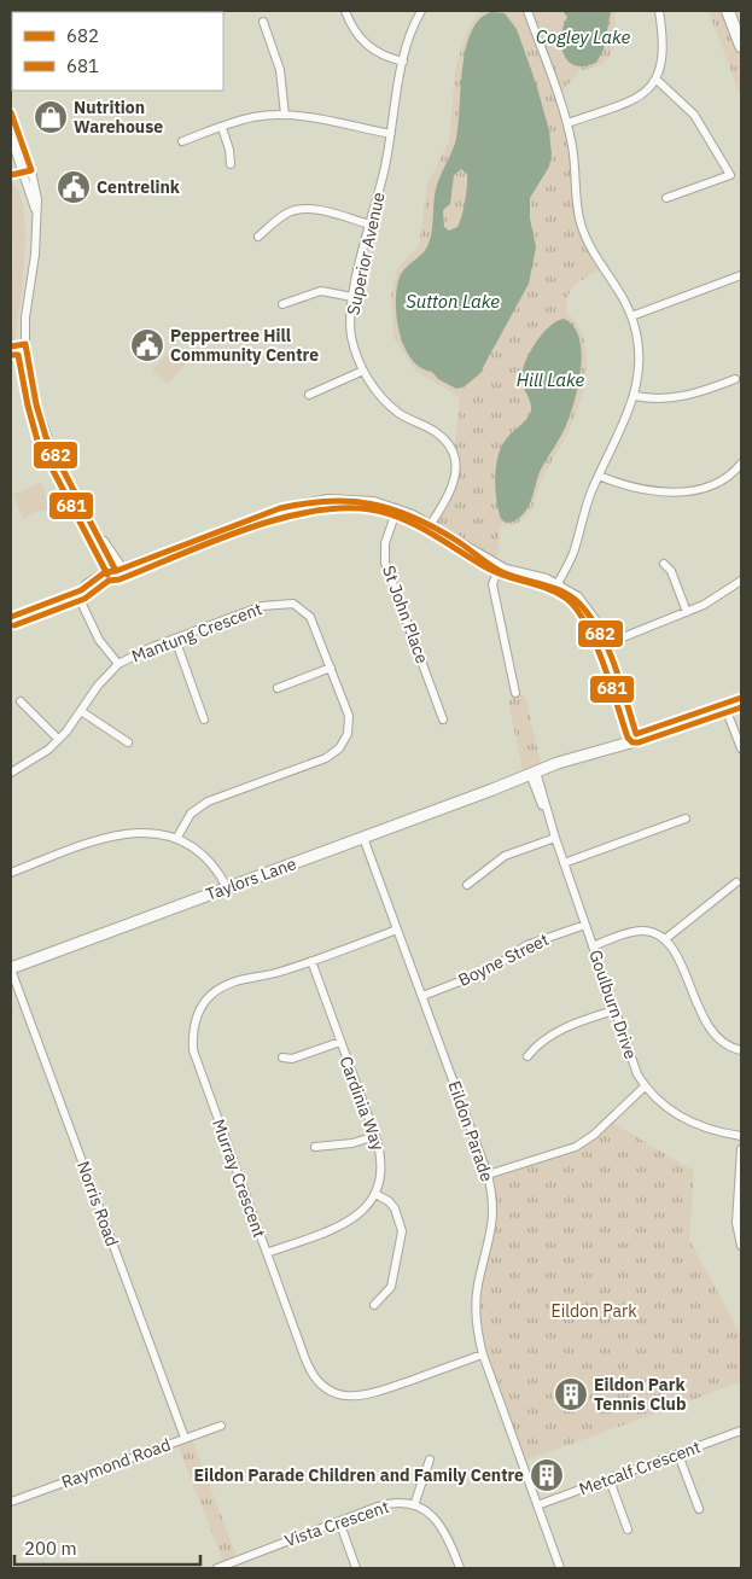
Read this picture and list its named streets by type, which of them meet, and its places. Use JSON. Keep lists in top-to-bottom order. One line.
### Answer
{"streets":{"main road":["Taylors Lane"],"street":["Superior Avenue","St John Place","Mantung Crescent","Boyne Street","Goulburn Drive","Cardinia Way","Eildon Parade","Murray Crescent","Norris Road","Raymond Road","Metcalf Crescent","Vista Crescent"]},"crossings":[["Taylors Lane","Goulburn Drive"],["Taylors Lane","Eildon Parade"],["Taylors Lane","Norris Road"],["Boyne Street","Goulburn Drive"],["Boyne Street","Eildon Parade"],["Cardinia Way","Murray Crescent"],["Eildon Parade","Murray Crescent"],["Eildon Parade","Metcalf Crescent"],["Norris Road","Raymond Road"]],"water":["Cogley Lake","Sutton Lake","Hill Lake"],"parks":["Eildon Park"],"places":{"shop":["Nutrition Warehouse"],"public building":["Centrelink","Peppertree Hill Community Centre"],"building":["Eildon Park Tennis Club","Eildon Parade Children and Family Centre"]},"lines":["transit line 682","transit line 681"],"legend":["682","681"],"scale_bar":"200 m"}
